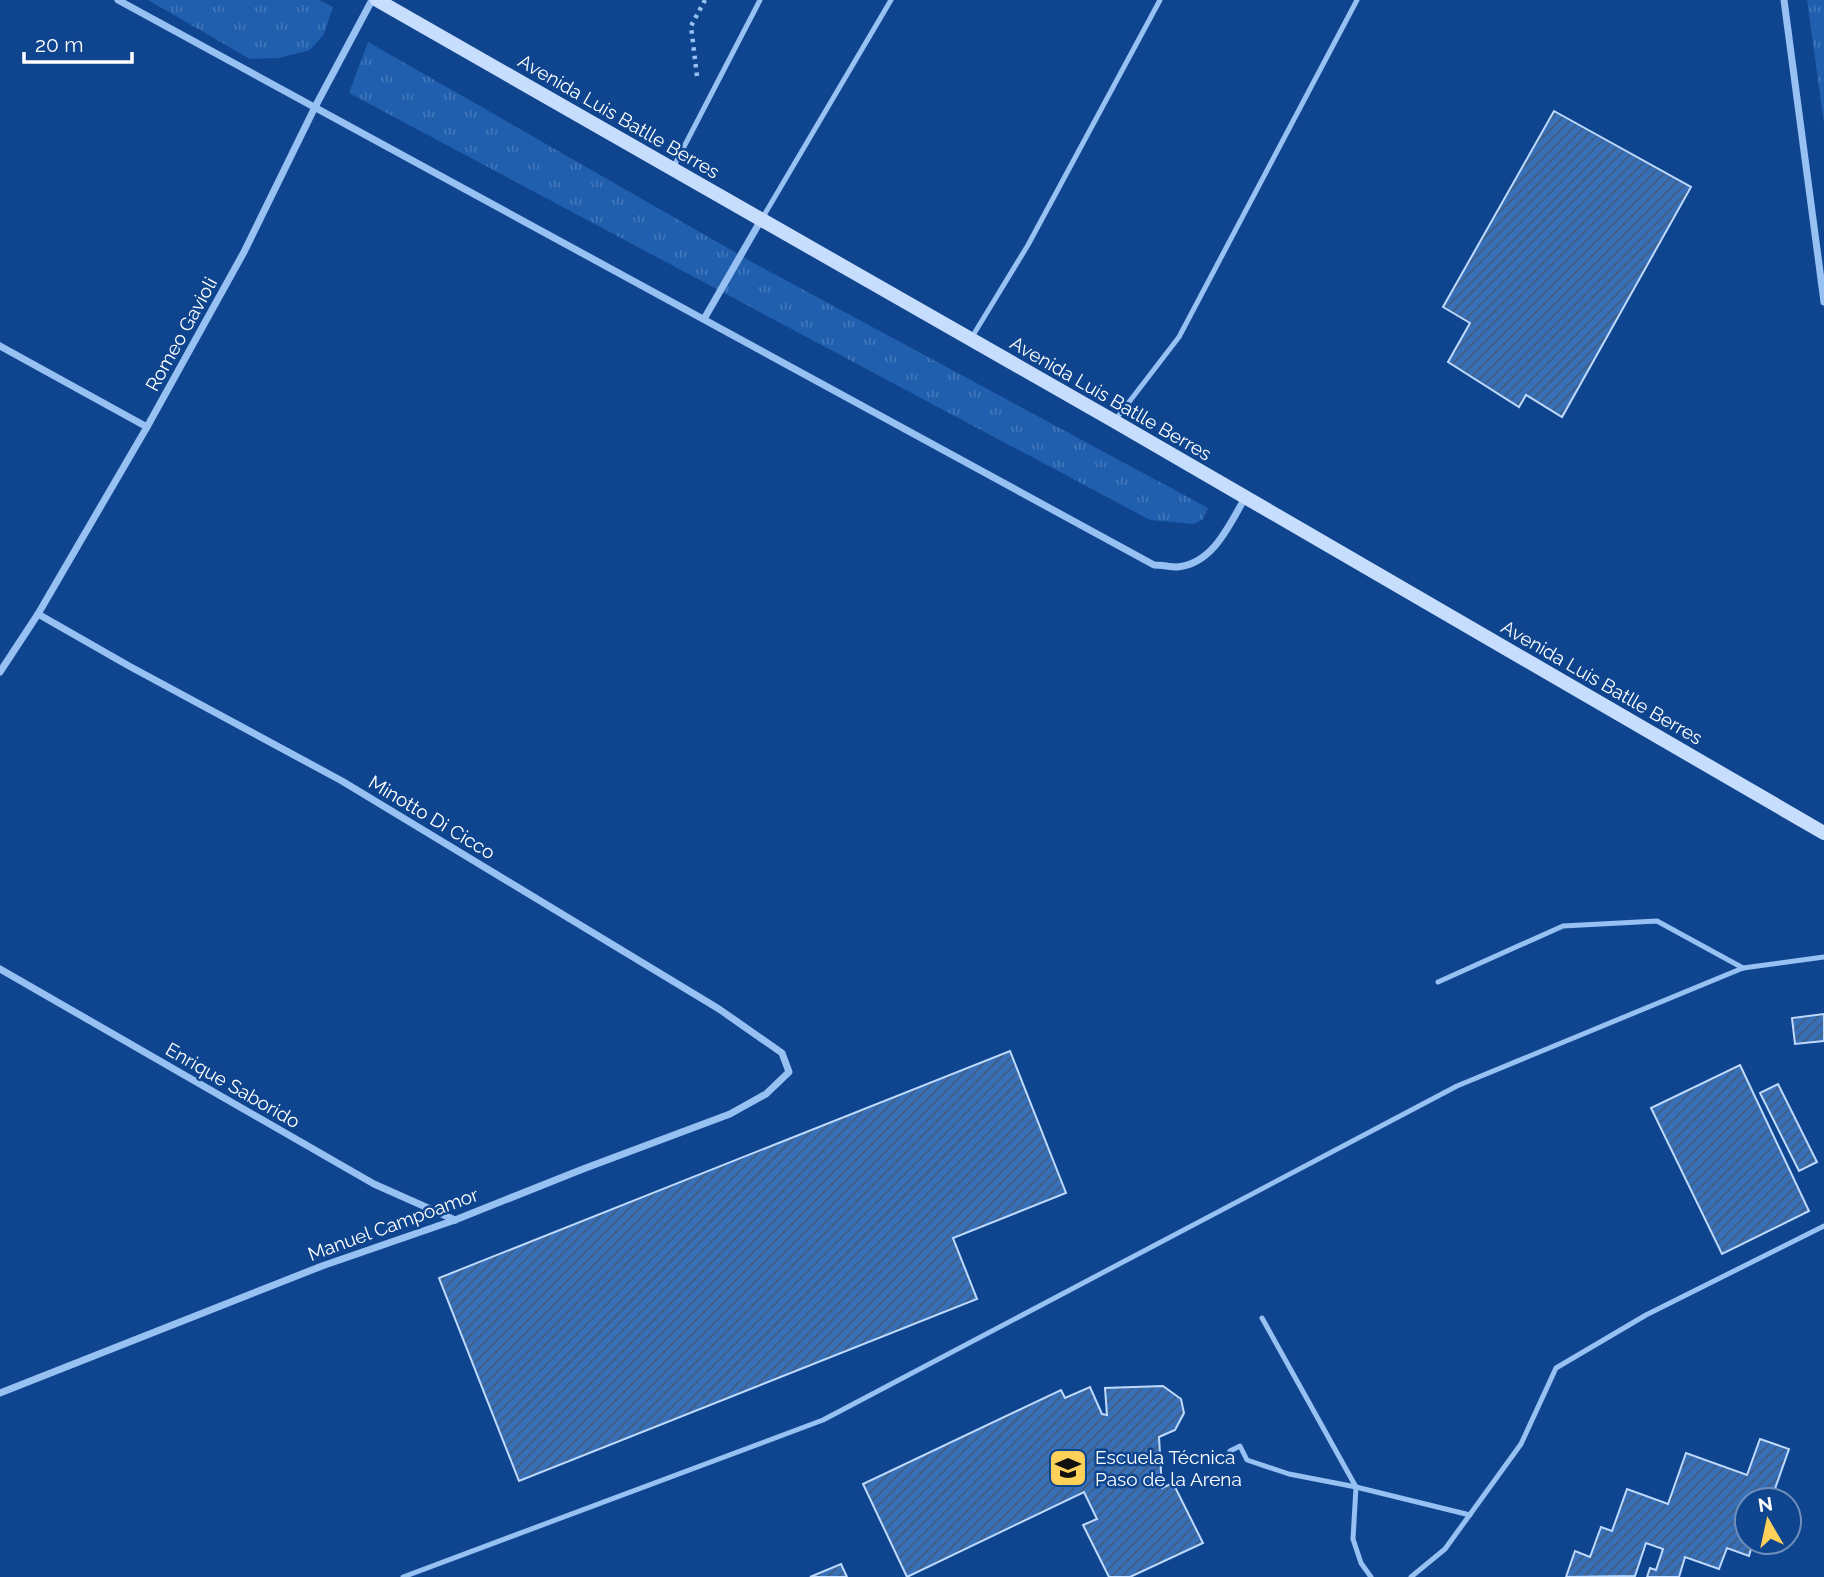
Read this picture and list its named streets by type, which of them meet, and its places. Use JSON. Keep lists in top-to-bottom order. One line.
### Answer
{"streets":{"main road":["Avenida Luis Batlle Berres"],"street":["Romeo Gavioli","Minotto Di Cicco","Enrique Saborido","Manuel Campoamor"]},"crossings":[["Avenida Luis Batlle Berres","Romeo Gavioli"],["Romeo Gavioli","Minotto Di Cicco"],["Minotto Di Cicco","Manuel Campoamor"],["Enrique Saborido","Manuel Campoamor"]],"places":{"school or university":["Escuela Técnica Paso de la Arena"]},"scale_bar":"20 m","north":"top"}
